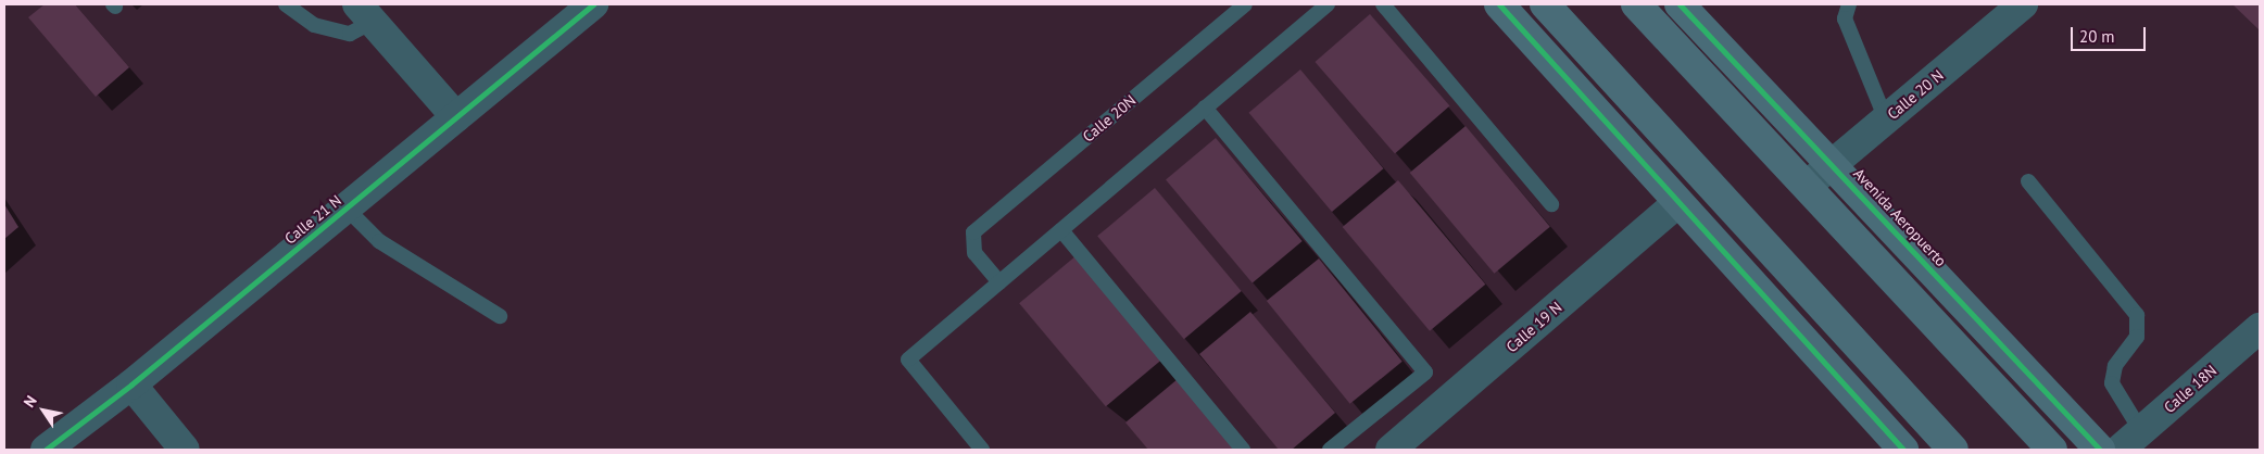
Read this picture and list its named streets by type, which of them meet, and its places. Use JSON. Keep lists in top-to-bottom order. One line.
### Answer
{"streets":{"main road":["Avenida Aeropuerto"],"street":["Calle 20 N","Calle 21 N","Calle 19 N","Calle 18N"],"lane":["Calle 20N"]},"crossings":[["Calle 20 N","Avenida Aeropuerto"]],"scale_bar":"20 m","north":"top left"}
